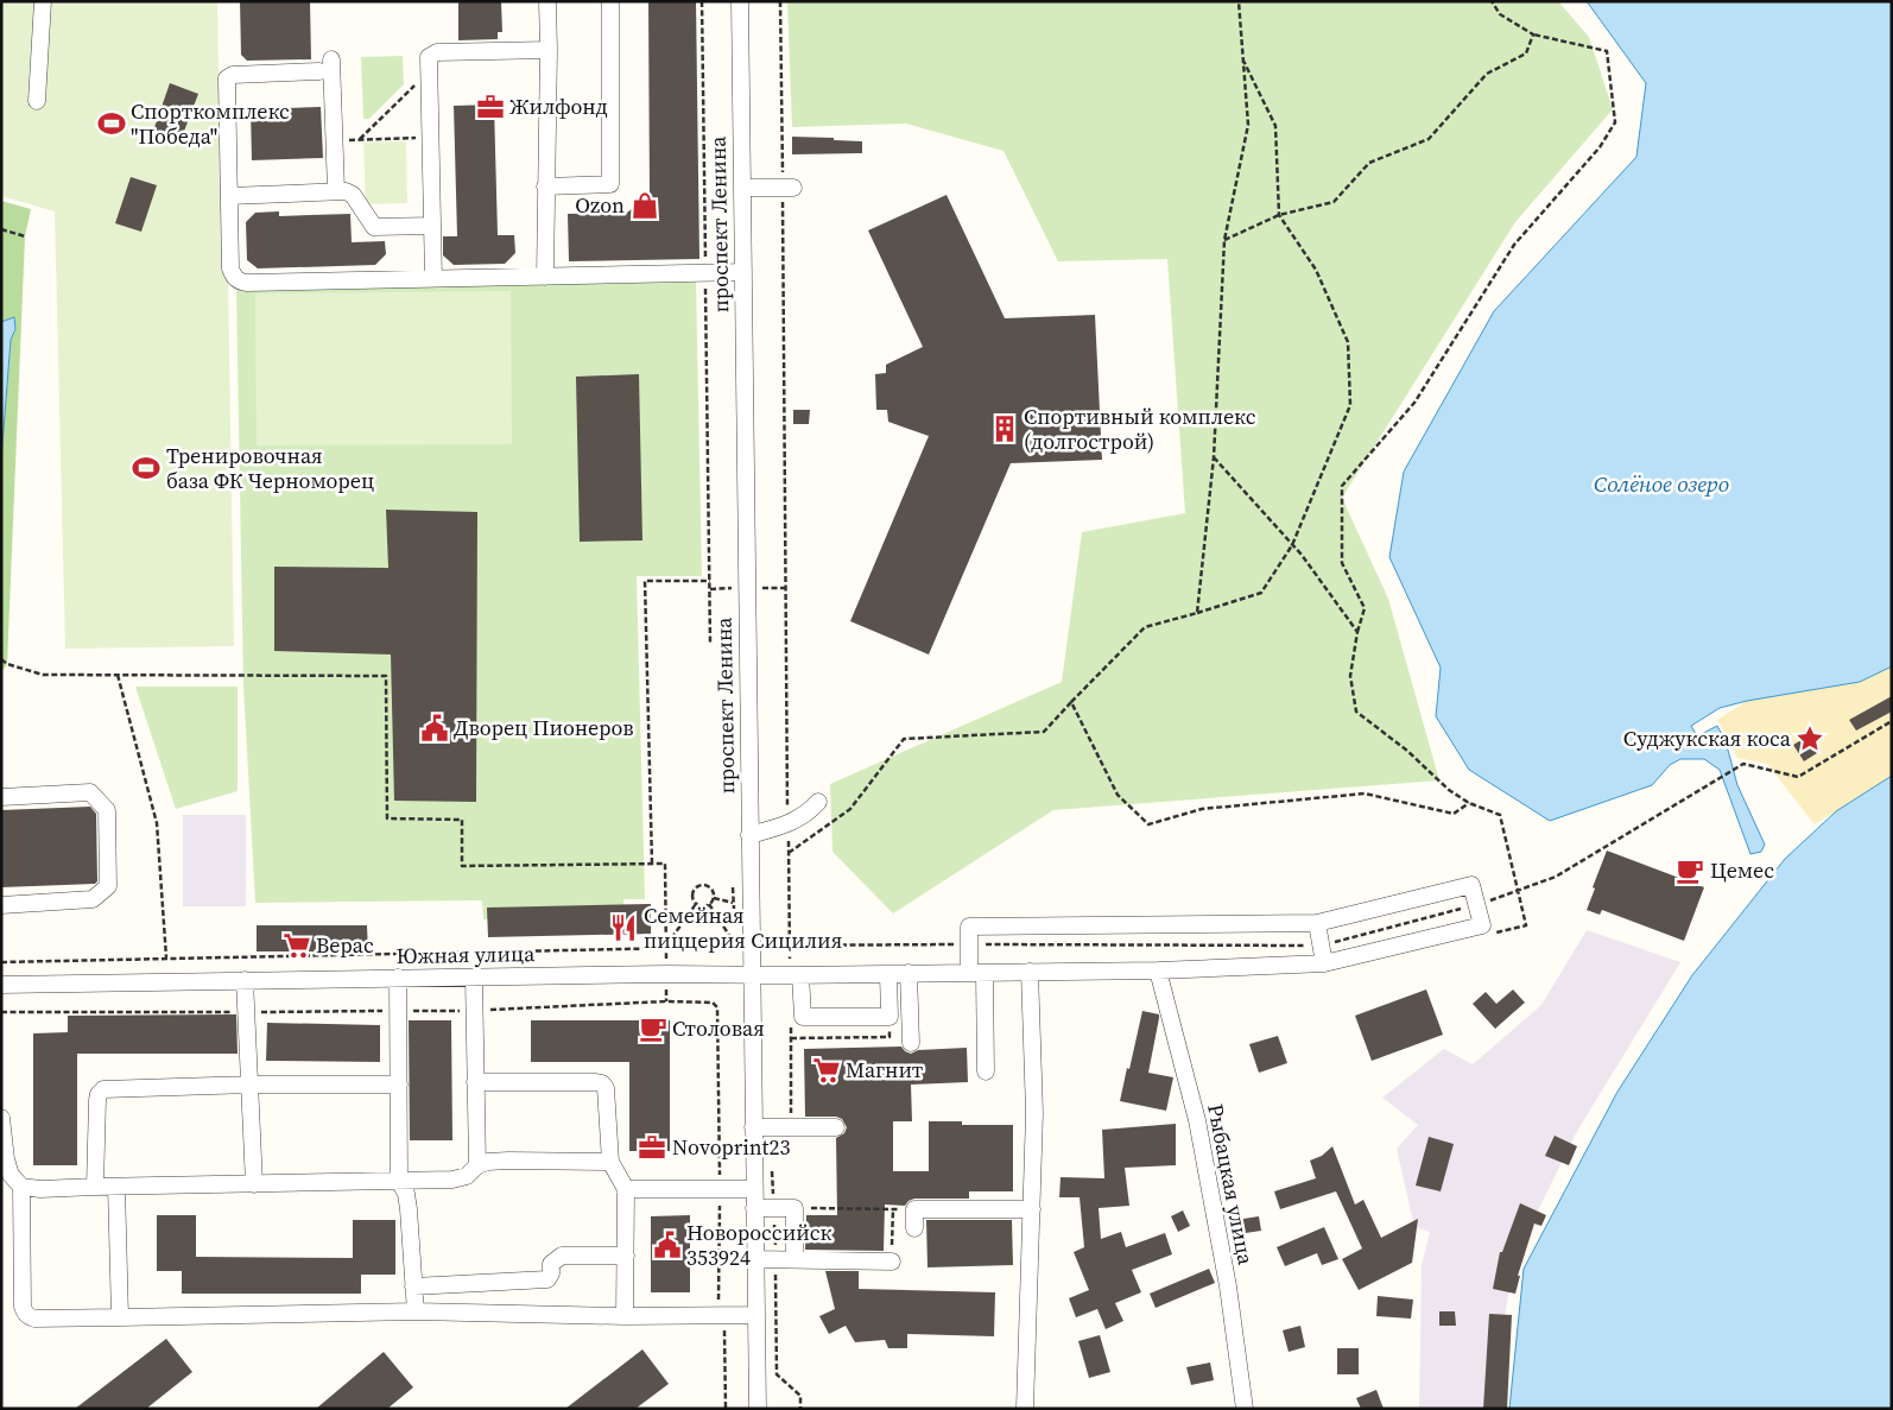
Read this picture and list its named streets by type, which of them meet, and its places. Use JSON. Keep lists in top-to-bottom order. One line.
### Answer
{"streets":{"street":["проспект Ленина","Южная улица","Рыбацкая улица"]},"crossings":[["проспект Ленина","Южная улица"],["Южная улица","Рыбацкая улица"]],"water":["Солёное озеро"],"places":{"office":["Жилфонд","Novoprint23"],"sports":["Спорткомплекс \"Победа\"","Тренировочная база ФК Черноморец"],"shop":["Ozon"],"building":["Спортивный комплекс (долгострой)"],"public building":["Дворец Пионеров","Новороссийск 353924"],"place":["Суджукская коса"],"cafe":["Цемес","Столовая"],"restaurant":["Семейная пиццерия Сицилия"],"supermarket":["Верас","Магнит"]}}
